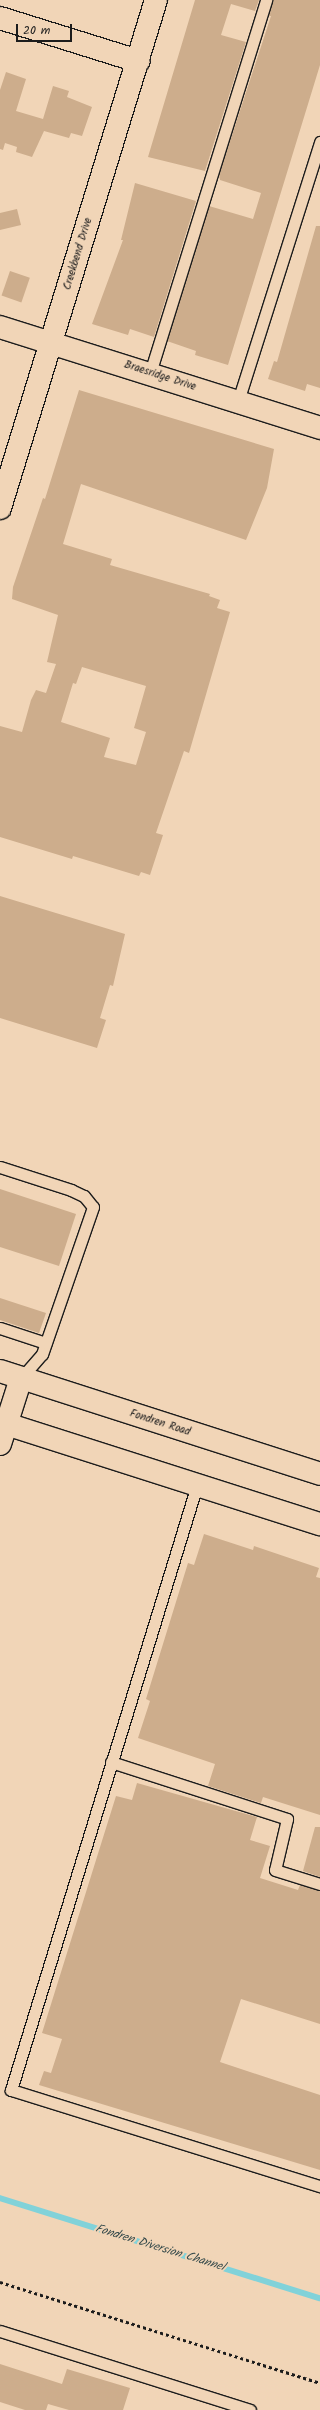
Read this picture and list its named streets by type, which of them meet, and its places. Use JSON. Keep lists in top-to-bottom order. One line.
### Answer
{"streets":{"street":["Creekbend Drive","Braesridge Drive","Fondren Road"]},"crossings":[["Creekbend Drive","Braesridge Drive"]],"water":["Fondren Diversion Channel"],"scale_bar":"20 m"}
